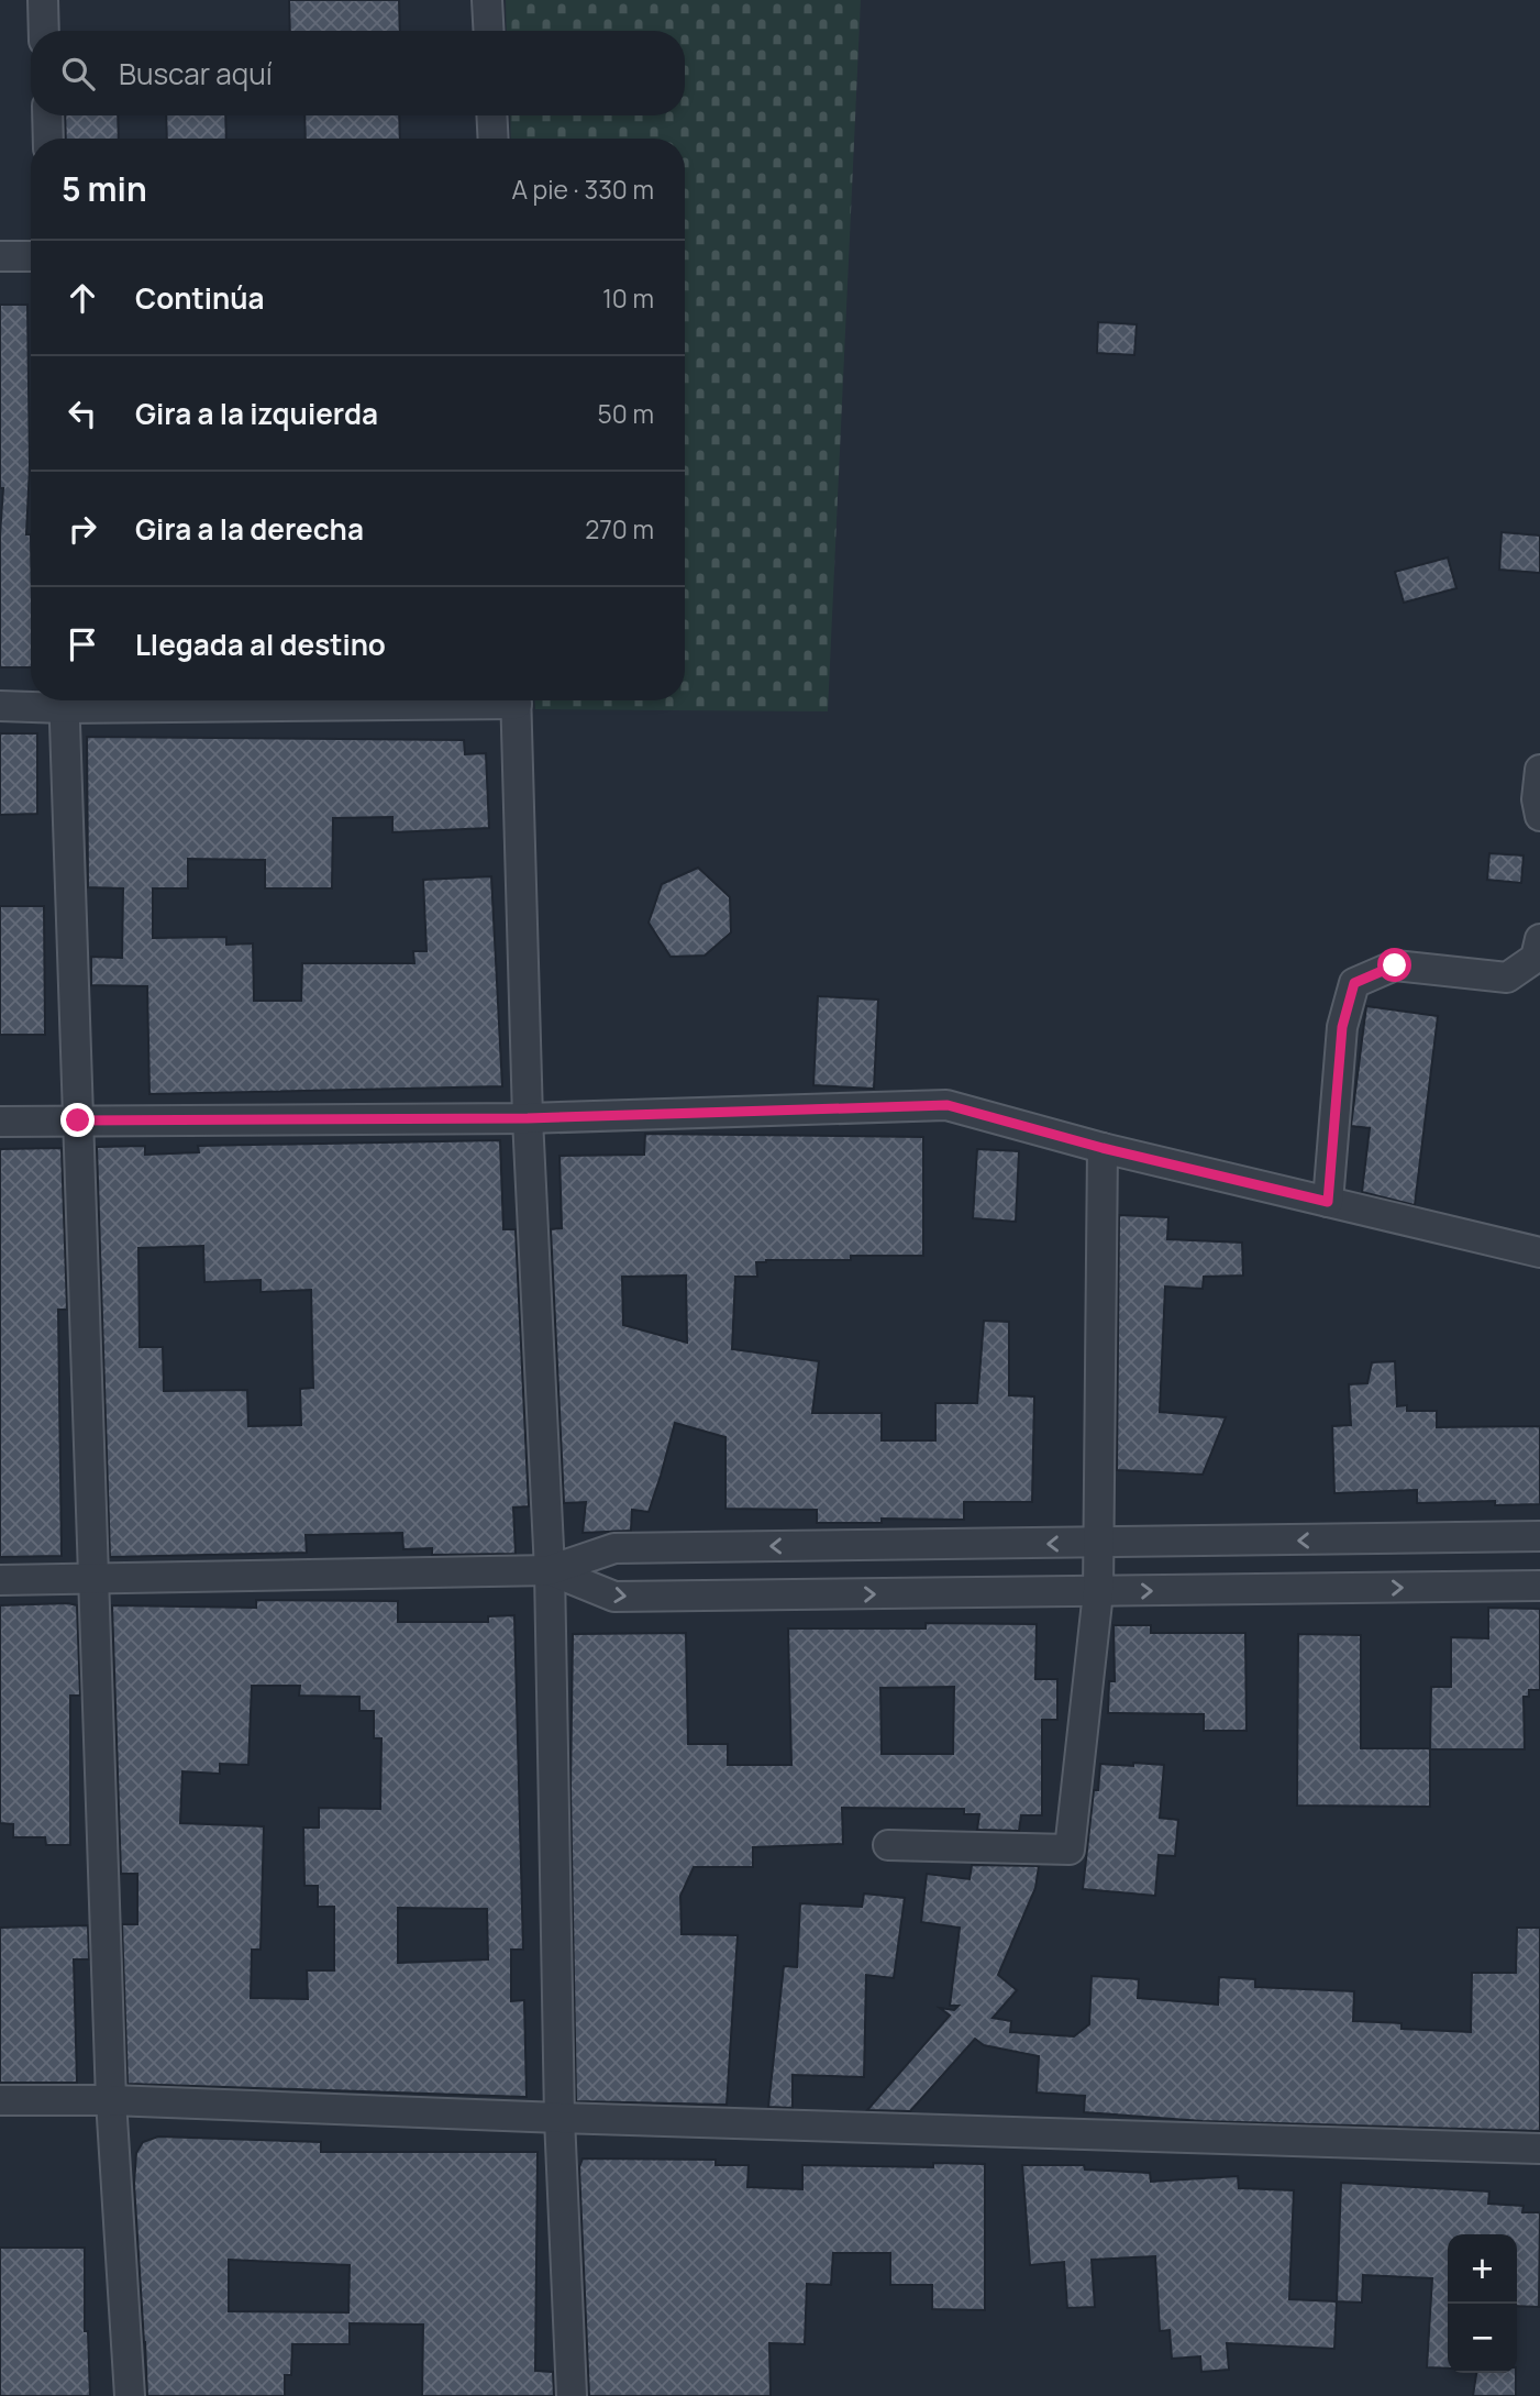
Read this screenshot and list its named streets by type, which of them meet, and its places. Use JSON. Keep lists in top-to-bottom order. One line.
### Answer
{"page":{"search":"Buscar aquí","heading":["5 min","A pie · 330 m"],"list":[["Continúa","10 m"],["Gira a la izquierda","50 m"],["Gira a la derecha","270 m"],"Llegada al destino"],"map_buttons":["+","−"]}}
